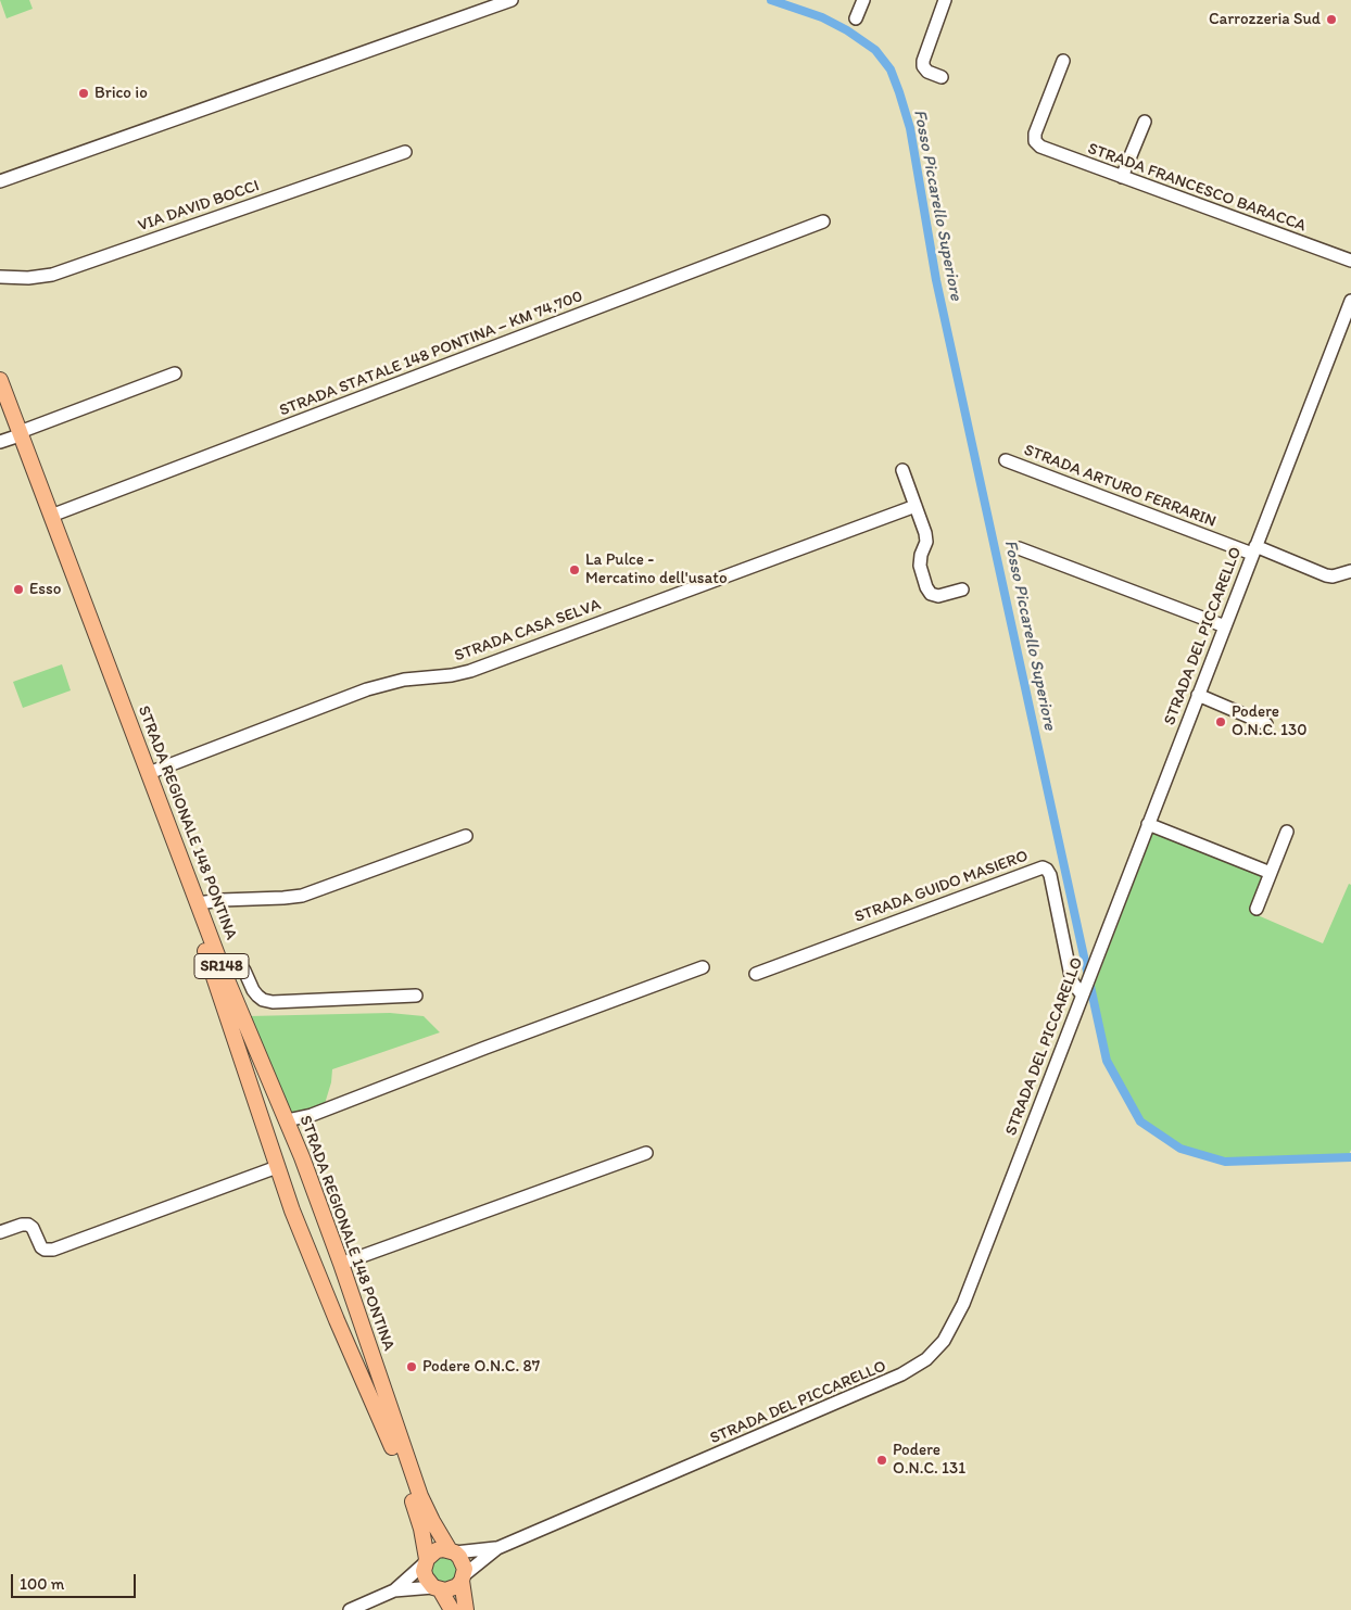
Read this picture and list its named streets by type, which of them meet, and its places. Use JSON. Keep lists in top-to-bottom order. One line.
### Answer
{"streets":{"main road":["STRADA REGIONALE 148 PONTINA","SR148"],"street":["STRADA FRANCESCO BARACCA","VIA DAVID BOCCI","STRADA STATALE 148 PONTINA – KM 74,700","STRADA ARTURO FERRARIN","STRADA CASA SELVA","STRADA DEL PICCARELLO","STRADA GUIDO MASIERO"]},"crossings":[["STRADA STATALE 148 PONTINA – KM 74,700","STRADA REGIONALE 148 PONTINA"],["STRADA ARTURO FERRARIN","STRADA DEL PICCARELLO"],["STRADA CASA SELVA","STRADA REGIONALE 148 PONTINA"],["STRADA DEL PICCARELLO","STRADA REGIONALE 148 PONTINA"],["STRADA DEL PICCARELLO","STRADA GUIDO MASIERO"]],"water":["Fosso Piccarello Superiore"],"places":["Carrozzeria Sud","Brico io","La Pulce - Mercatino dell'usato","Esso","Podere O.N.C. 130","Podere O.N.C. 87","Podere O.N.C. 131"],"scale_bar":"100 m"}
